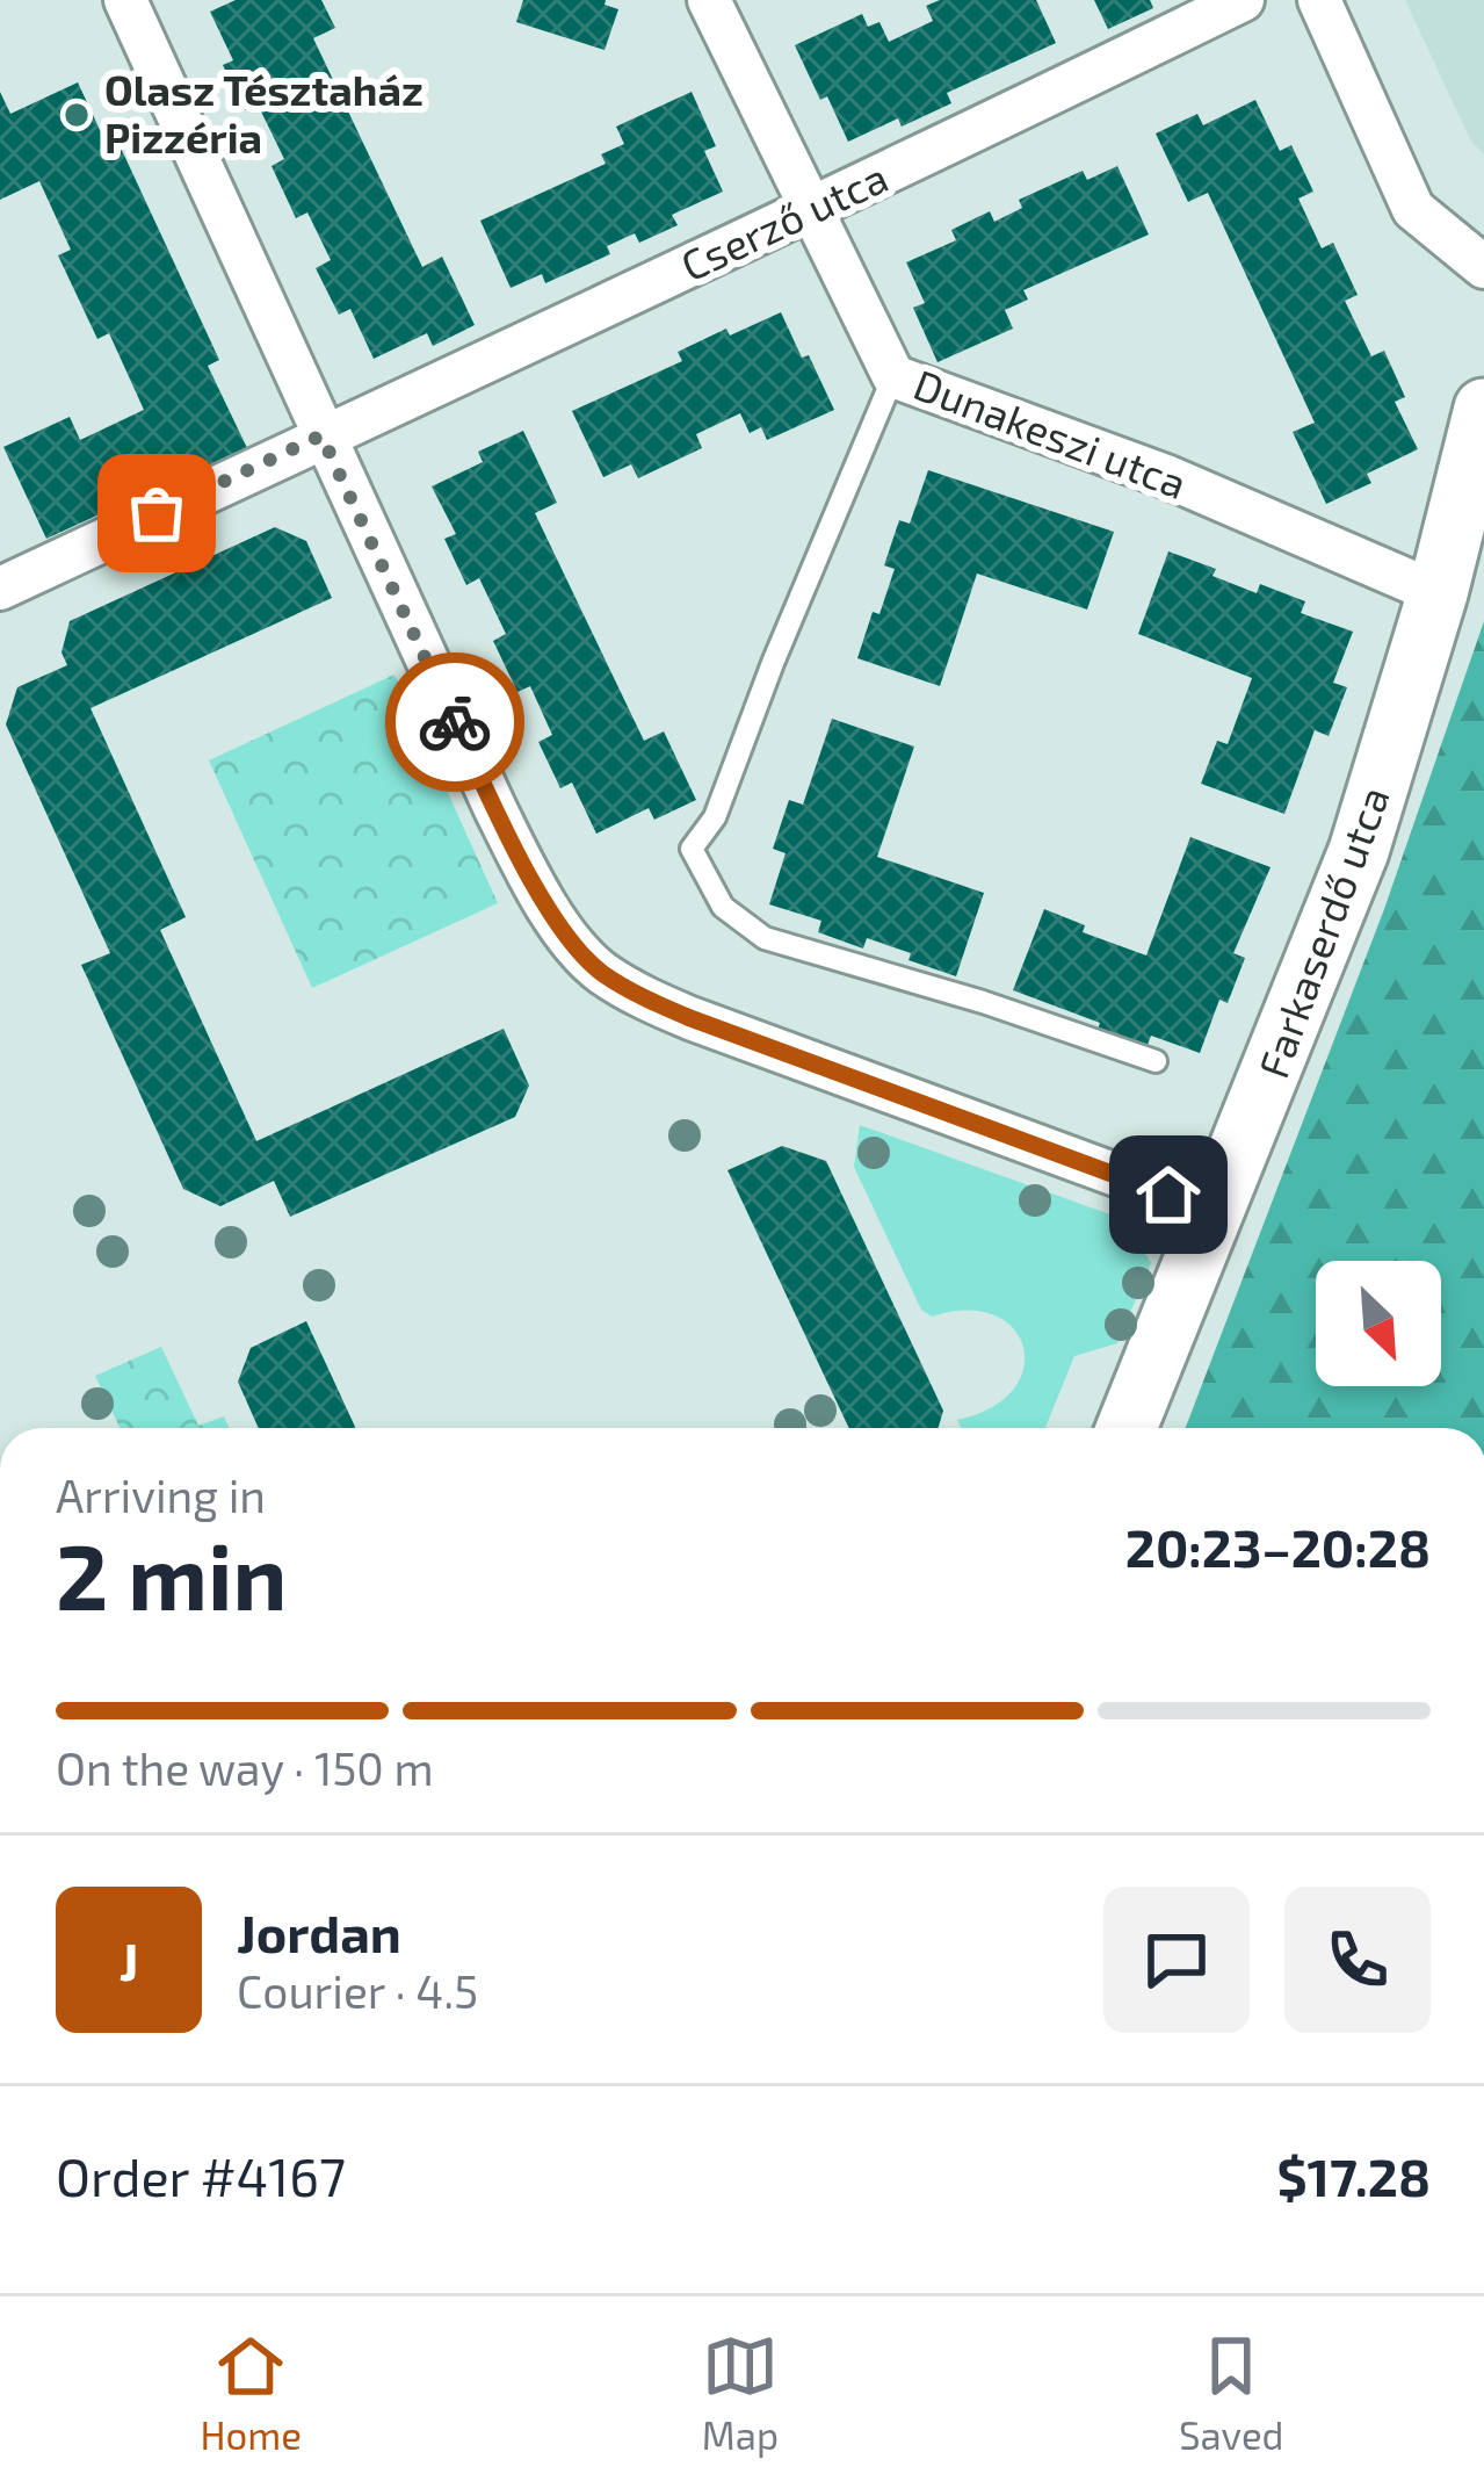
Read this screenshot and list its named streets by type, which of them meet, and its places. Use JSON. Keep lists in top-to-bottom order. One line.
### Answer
{"streets":{"street":["Cserző utca","Dunakeszi utca","Farkaserdő utca"]},"crossings":[["Cserző utca","Dunakeszi utca"],["Dunakeszi utca","Farkaserdő utca"]],"places":["Olasz Tésztaház Pizzéria"],"north":"bottom right","page":{"heading":["2 min","Arriving in","20:23–20:28"],"panel":["Jordan","Courier · 4.5","Order #4167","$17.28"],"bar":"On the way · 150 m","round":"J","tabs":["Home","Map","Saved"]}}
